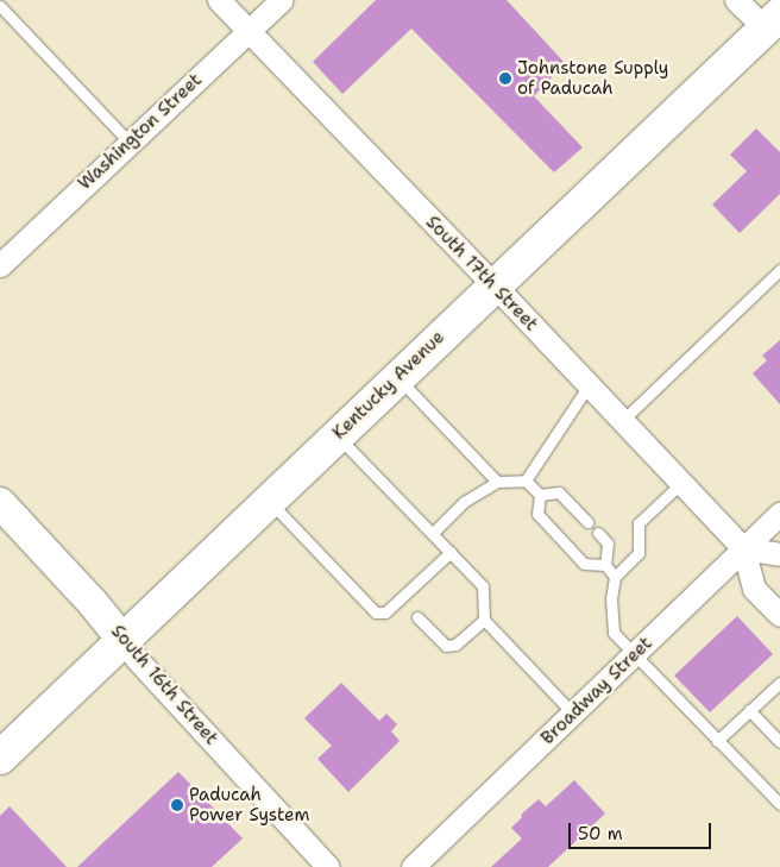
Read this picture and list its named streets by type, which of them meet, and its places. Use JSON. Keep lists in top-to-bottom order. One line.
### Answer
{"streets":{"main road":["Kentucky Avenue"],"street":["Washington Street","South 17th Street","South 16th Street","Broadway Street"]},"crossings":[["Washington Street","South 17th Street"],["South 17th Street","Kentucky Avenue"],["South 17th Street","Broadway Street"],["Kentucky Avenue","South 16th Street"]],"places":["Johnstone Supply of Paducah","Paducah Power System"],"scale_bar":"50 m"}
